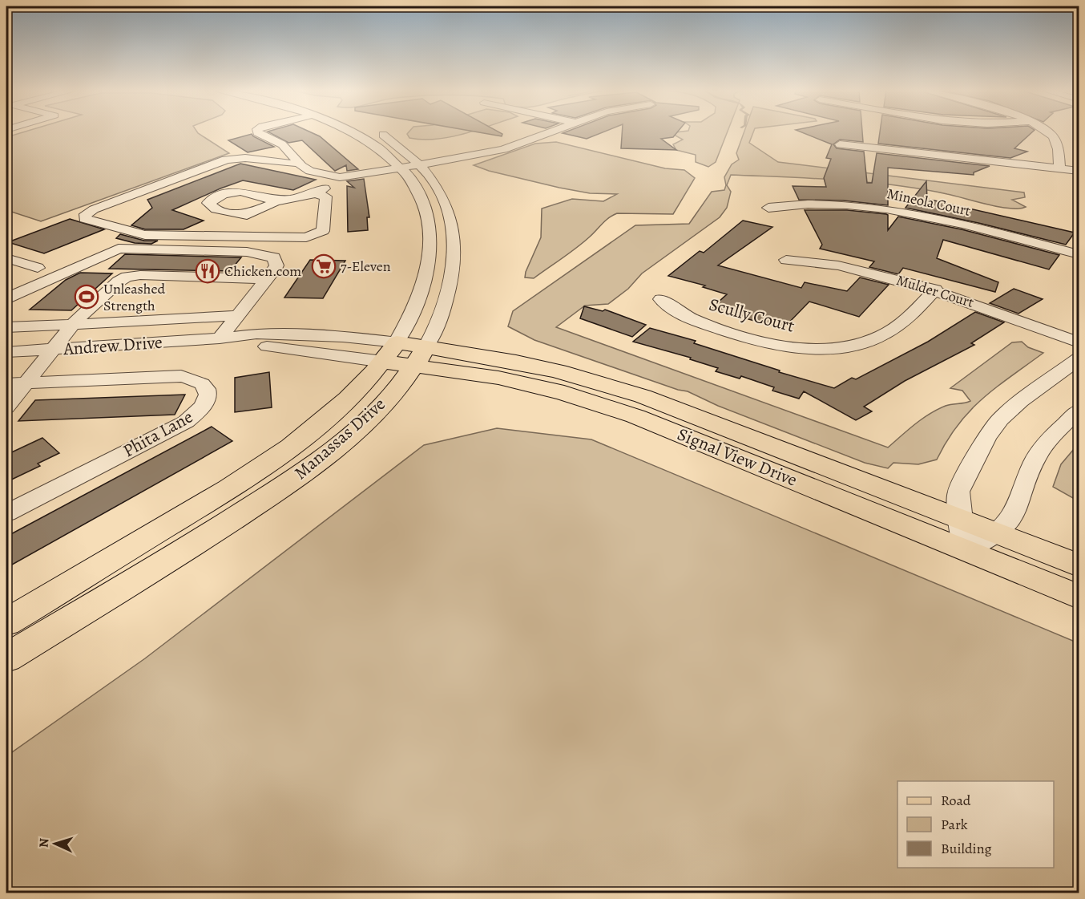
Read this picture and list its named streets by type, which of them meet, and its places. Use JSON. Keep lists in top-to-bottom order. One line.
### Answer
{"streets":{"main road":["Manassas Drive","Signal View Drive"],"street":["Mineola Court","Mulder Court","Scully Court","Andrew Drive","Phita Lane"]},"crossings":[["Mulder Court","Scully Court"],["Andrew Drive","Manassas Drive"],["Andrew Drive","Signal View Drive"],["Manassas Drive","Signal View Drive"]],"places":{"supermarket":["7-Eleven"],"restaurant":["Chicken.com"],"sports":["Unleashed Strength"]},"legend":["Road","Park","Building"],"north":"left"}
